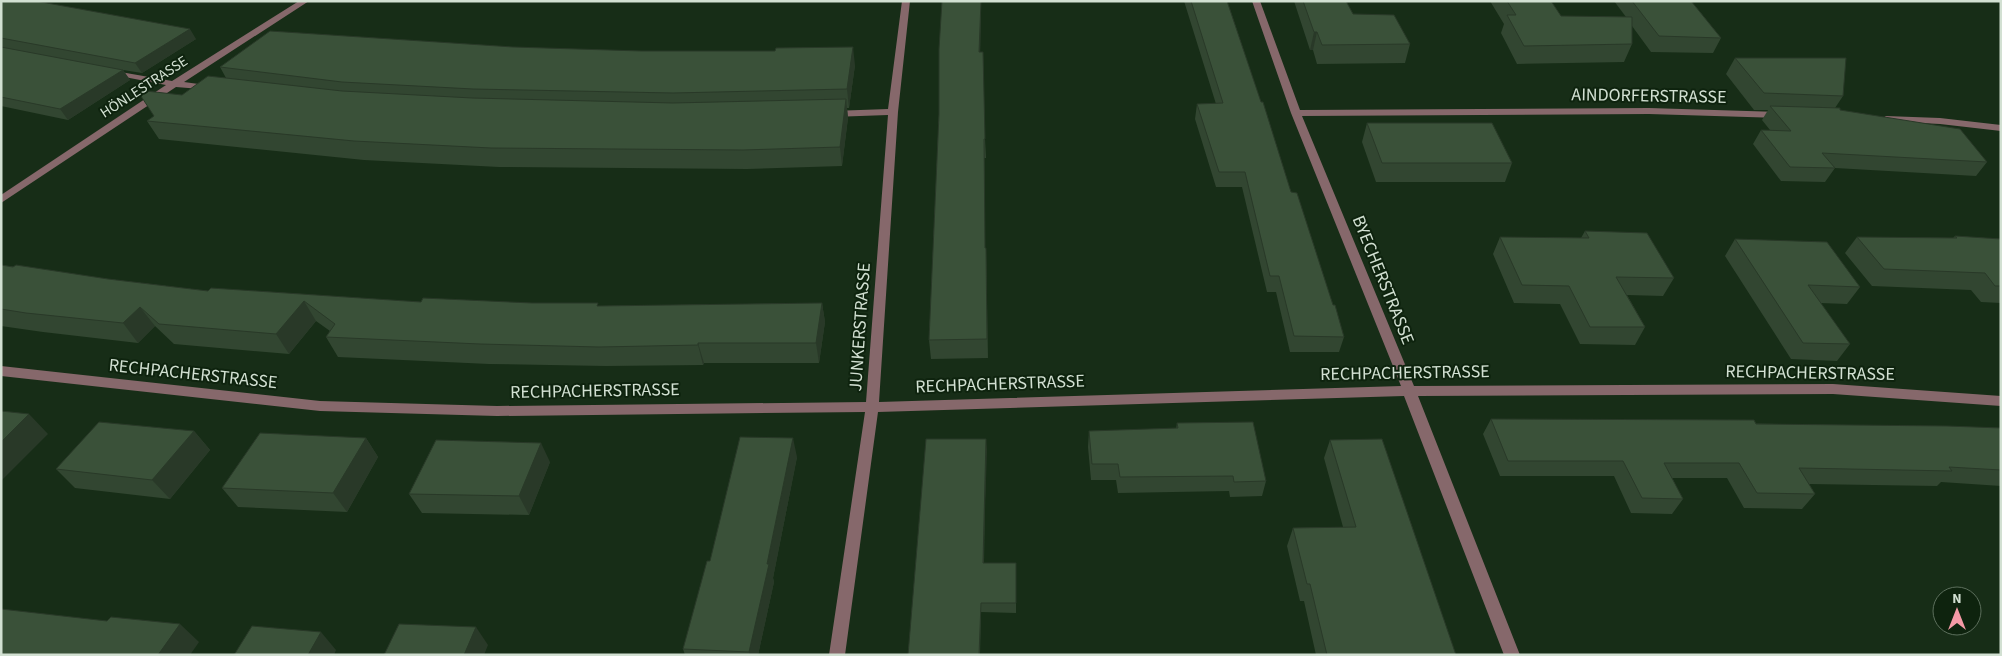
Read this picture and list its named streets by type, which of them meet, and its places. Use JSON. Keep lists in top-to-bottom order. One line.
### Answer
{"streets":{"street":["HÖNLESTRASSE","AINDORFERSTRASSE","BYECHERSTRASSE","JUNKERSTRASSE","RECHPACHERSTRASSE"]},"crossings":[["AINDORFERSTRASSE","BYECHERSTRASSE"],["BYECHERSTRASSE","RECHPACHERSTRASSE"],["JUNKERSTRASSE","RECHPACHERSTRASSE"]],"north":"top"}
